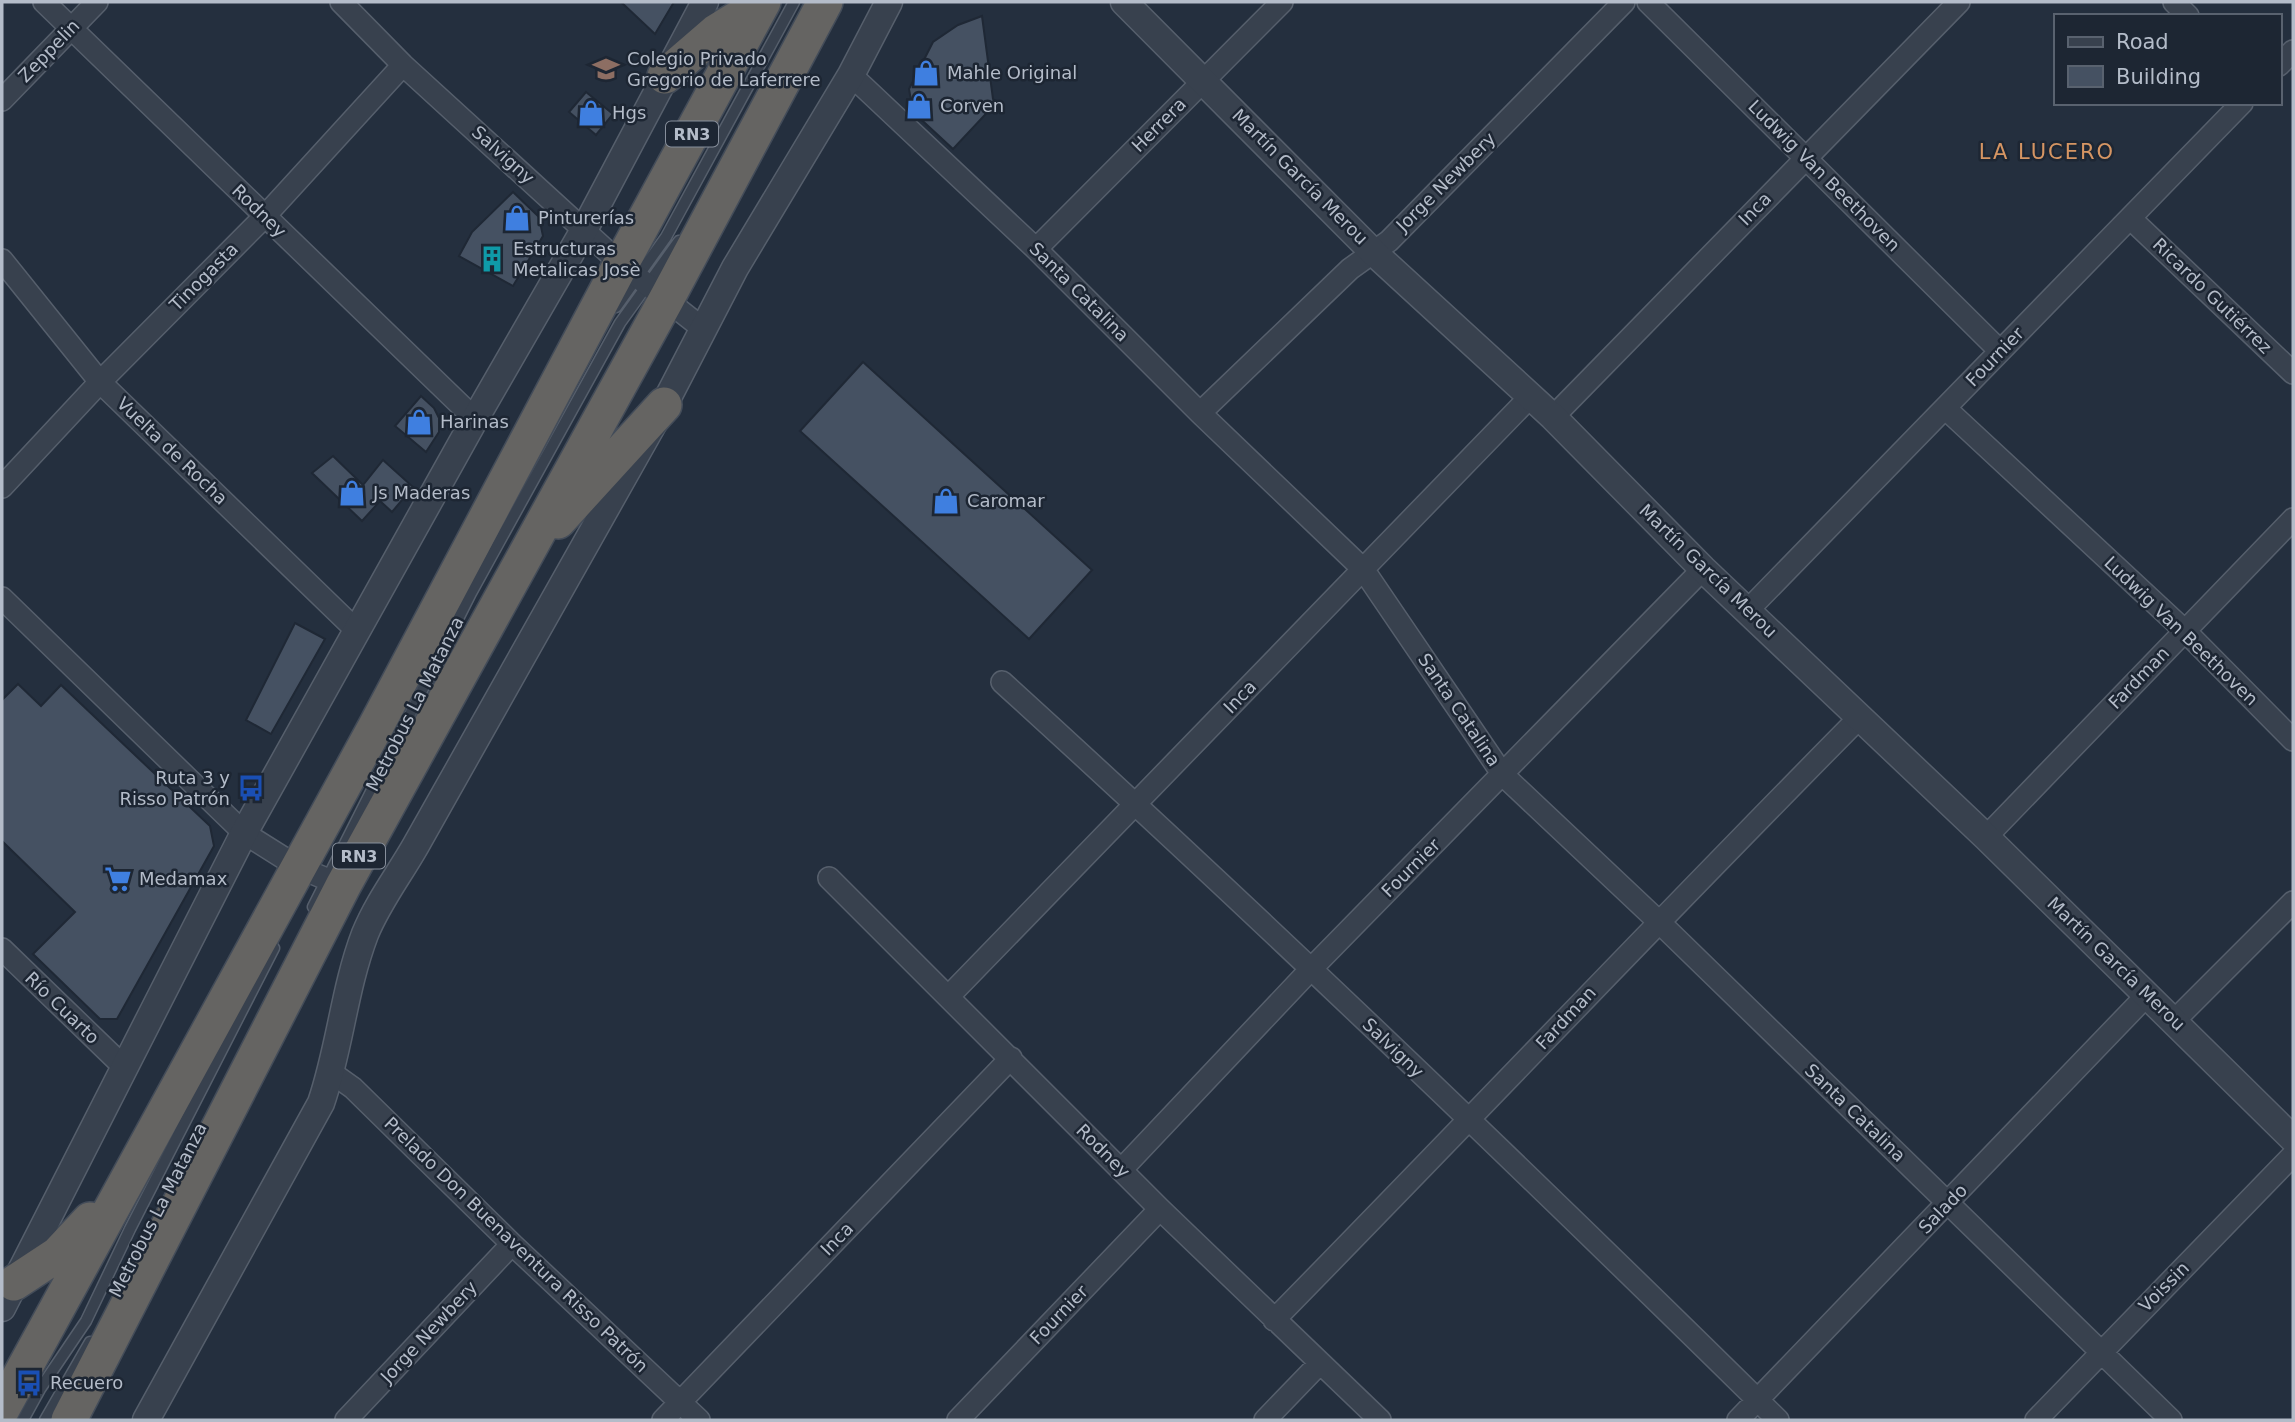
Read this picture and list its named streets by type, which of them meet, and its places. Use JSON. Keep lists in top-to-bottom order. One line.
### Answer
{"streets":{"highway":["RN3"],"street":["Zeppelin","Herrera","Salvigny","Ludwig Van Beethoven","Martín García Merou","Jorge Newbery","Inca","Rodney","Tinogasta","Santa Catalina","Ricardo Gutiérrez","Fournier","Vuelta de Rocha","Fardman","Río Cuarto","Salado","Prelado Don Buenaventura Risso Patrón","Voissin"],"lane":["Metrobus La Matanza"]},"crossings":[["Zeppelin","Rodney"],["Herrera","Martín García Merou"],["Herrera","Santa Catalina"],["RN3","Salvigny"],["RN3","Metrobus La Matanza"],["Salvigny","Inca"],["Salvigny","Tinogasta"],["Salvigny","Fournier"],["Salvigny","Fardman"],["Salvigny","Metrobus La Matanza"],["Salvigny","Salado"],["Ludwig Van Beethoven","Inca"],["Ludwig Van Beethoven","Fournier"],["Ludwig Van Beethoven","Fardman"],["Martín García Merou","Jorge Newbery"],["Martín García Merou","Inca"],["Martín García Merou","Fournier"],["Martín García Merou","Fardman"],["Martín García Merou","Salado"],["Jorge Newbery","Santa Catalina"],["Jorge Newbery","Prelado Don Buenaventura Risso Patrón"],["Inca","Rodney"],["Inca","Santa Catalina"],["Inca","Prelado Don Buenaventura Risso Patrón"],["Rodney","Tinogasta"],["Rodney","Fournier"],["Rodney","Fardman"],["Tinogasta","Vuelta de Rocha"],["Santa Catalina","Fournier"],["Santa Catalina","Fardman"],["Santa Catalina","Salado"],["Santa Catalina","Voissin"],["Ricardo Gutiérrez","Fournier"]],"districts":["LA LUCERO"],"places":{"school or university":["Colegio Privado Gregorio de Laferrere"],"shop":["Mahle Original","Corven","Hgs","Pinturerías","Harinas","Js Maderas","Caromar"],"building":["Estructuras Metalicas Josè"],"bus stop":["Ruta 3 y Risso Patrón","Recuero"],"supermarket":["Medamax"]},"legend":["Road","Building"]}
